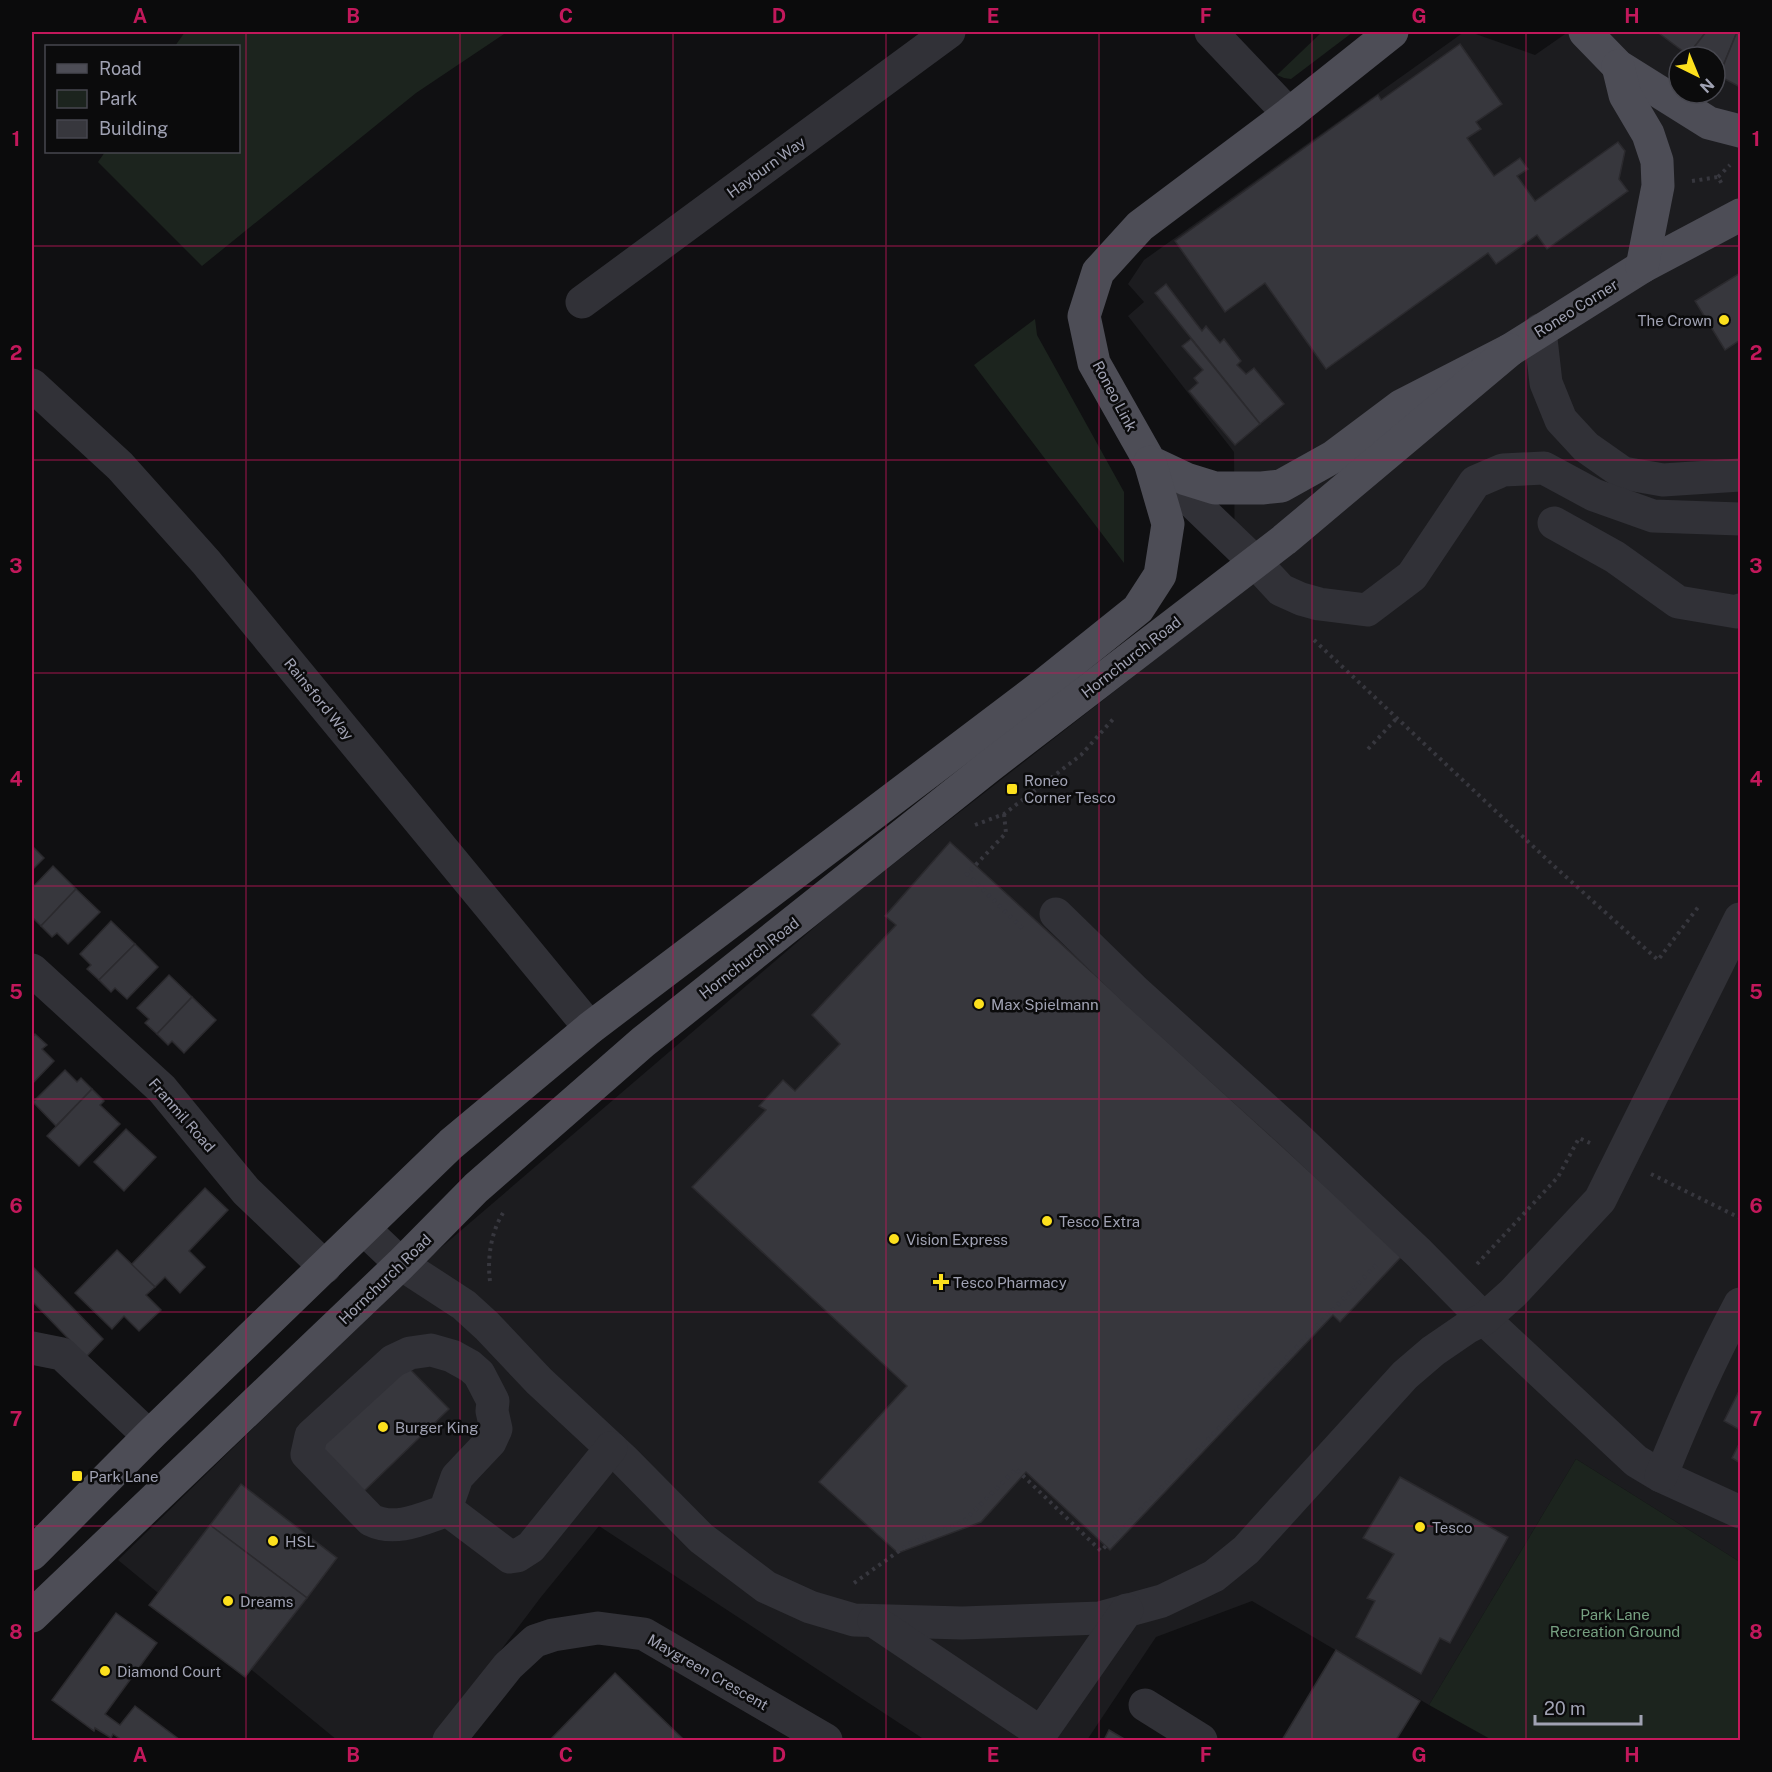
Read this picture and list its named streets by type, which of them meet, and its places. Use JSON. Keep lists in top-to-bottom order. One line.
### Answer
{"streets":{"main road":["Roneo Corner","Roneo Link","Hornchurch Road"],"street":["Hayburn Way","Rainsford Way","Franmil Road","Maygreen Crescent"]},"crossings":[["Roneo Corner","Hornchurch Road"]],"parks":["Park Lane Recreation Ground"],"places":{"other":["The Crown","Max Spielmann","Tesco Extra","Vision Express","Burger King","Tesco","HSL","Dreams","Diamond Court"],"transit":["Roneo Corner Tesco","Park Lane"],"health":["Tesco Pharmacy"]},"legend":["Road","Park","Building"],"scale_bar":"20 m","north":"bottom right","grid":{"columns":["A","B","C","D","E","F","G","H"],"rows":["1","2","3","4","5","6","7","8"]}}
